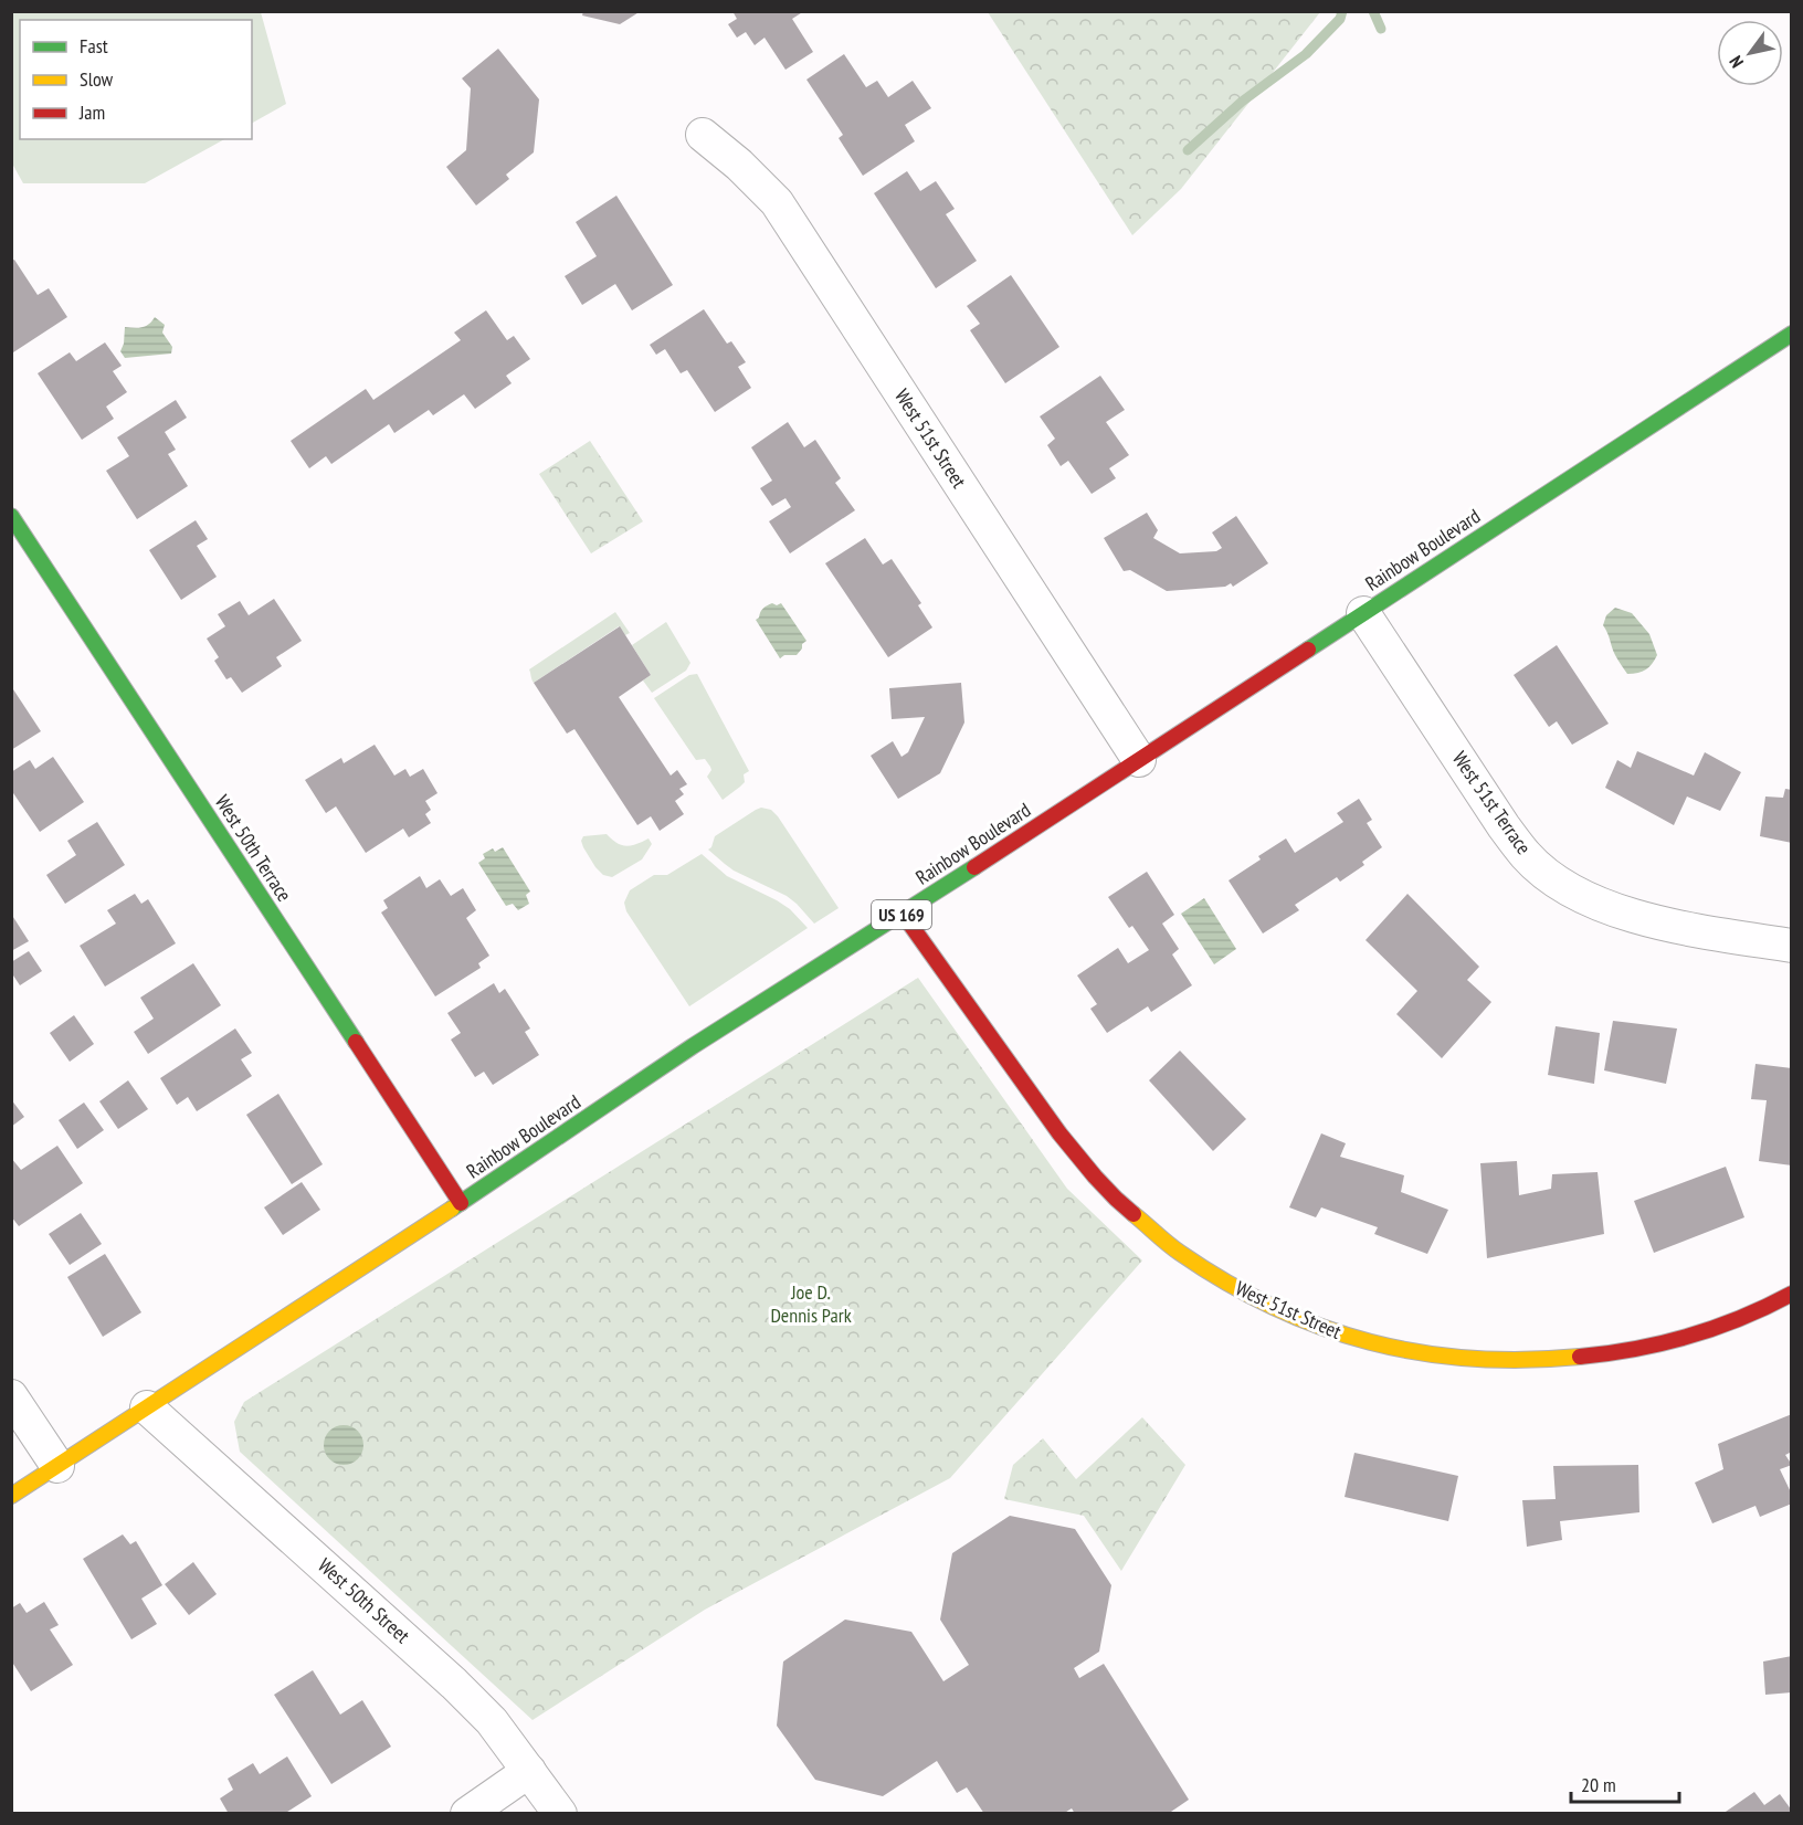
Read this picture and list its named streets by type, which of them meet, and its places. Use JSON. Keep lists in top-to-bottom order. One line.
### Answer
{"streets":{"main road":["West 51st Street","Rainbow Boulevard","West 50th Terrace","US 169"],"street":["West 51st Terrace","West 50th Street"]},"crossings":[["West 51st Street","Rainbow Boulevard"],["Rainbow Boulevard","West 51st Terrace"],["Rainbow Boulevard","West 50th Terrace"],["Rainbow Boulevard","West 50th Street"]],"parks":["Joe D. Dennis Park"],"legend":["Fast","Slow","Jam"],"scale_bar":"20 m","north":"bottom left"}
